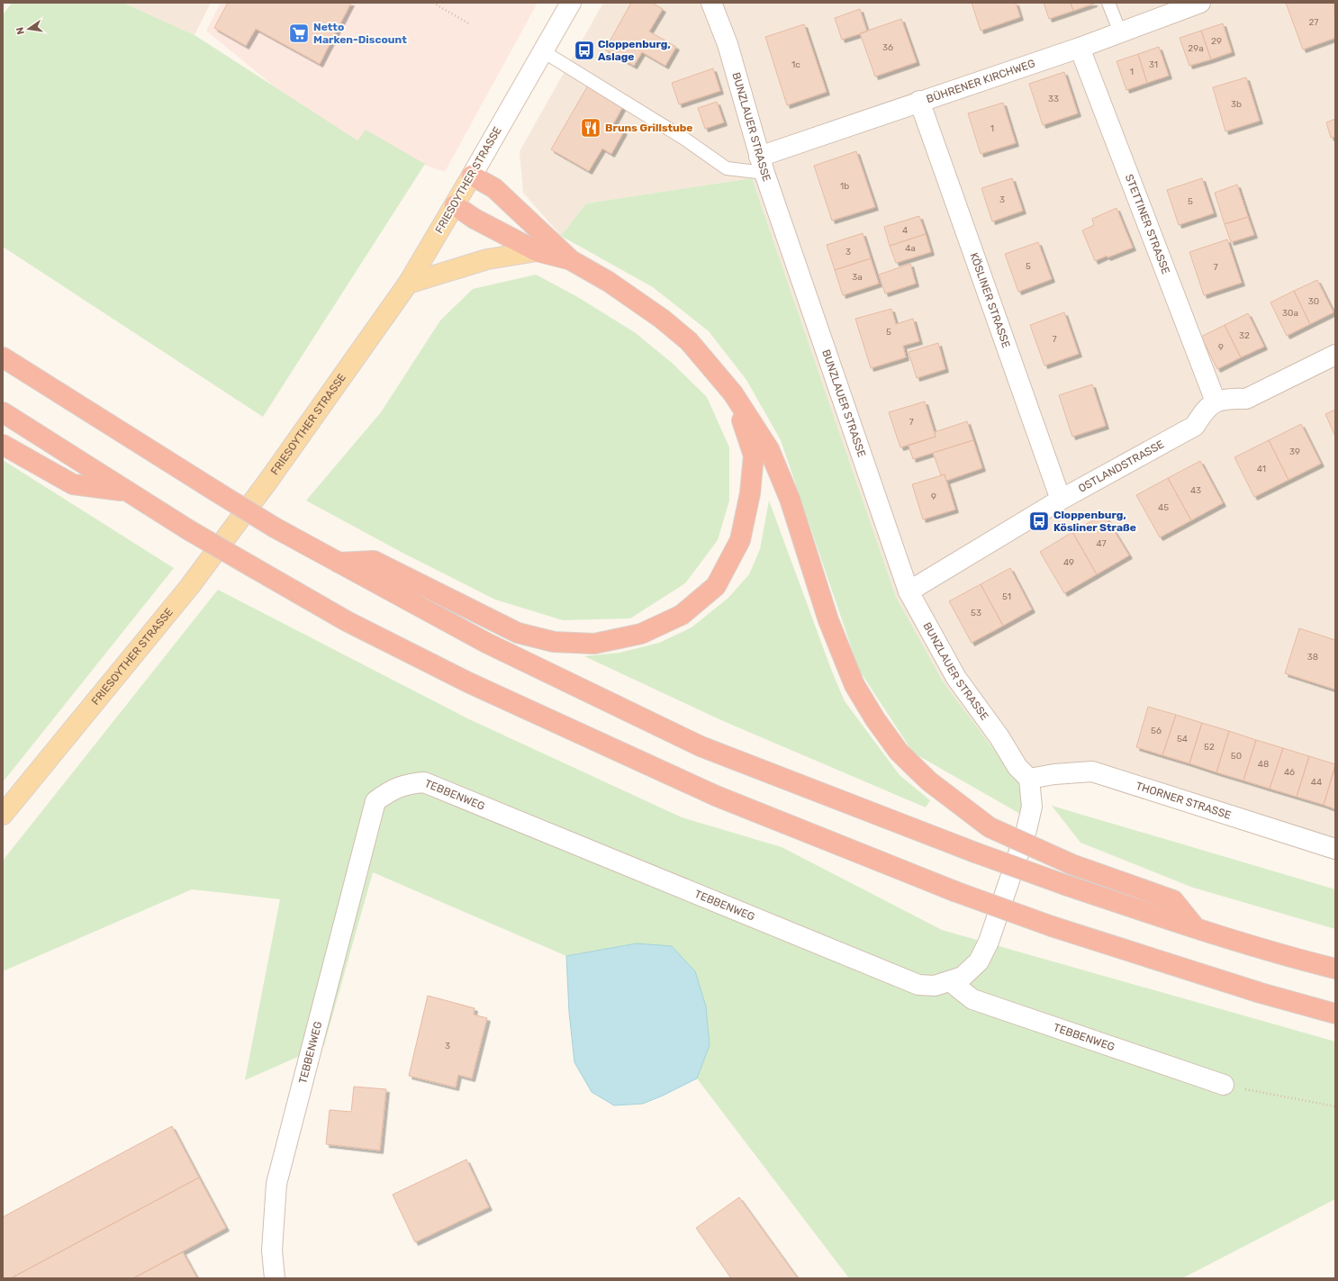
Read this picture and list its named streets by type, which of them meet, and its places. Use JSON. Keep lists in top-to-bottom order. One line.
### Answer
{"streets":{"main road":["FRIESOYTHER STRASSE"],"street":["BÜHRENER KIRCHWEG","BUNZLAUER STRASSE","STETTINER STRASSE","KÖSLINER STRASSE","OSTLANDSTRASSE","TEBBENWEG","THORNER STRASSE"]},"crossings":[["BÜHRENER KIRCHWEG","BUNZLAUER STRASSE"],["BÜHRENER KIRCHWEG","STETTINER STRASSE"],["BÜHRENER KIRCHWEG","KÖSLINER STRASSE"],["BUNZLAUER STRASSE","OSTLANDSTRASSE"],["BUNZLAUER STRASSE","TEBBENWEG"],["BUNZLAUER STRASSE","THORNER STRASSE"],["STETTINER STRASSE","OSTLANDSTRASSE"],["KÖSLINER STRASSE","OSTLANDSTRASSE"],["TEBBENWEG","THORNER STRASSE"]],"places":{"supermarket":["Netto Marken-Discount"],"bus stop":["Cloppenburg, Aslage","Cloppenburg, Kösliner Straße"],"restaurant":["Bruns Grillstube"]},"house_numbers":["27","29","36","29a","1c","31","1","33","3b","1","1b","3","5","4","4a","3","5","7","3a","30","30a","5","32","7","9","7","39","41","43","9","45","47","49","51","53","38","56","54","52","50","48","46","44","3"],"north":"left"}
